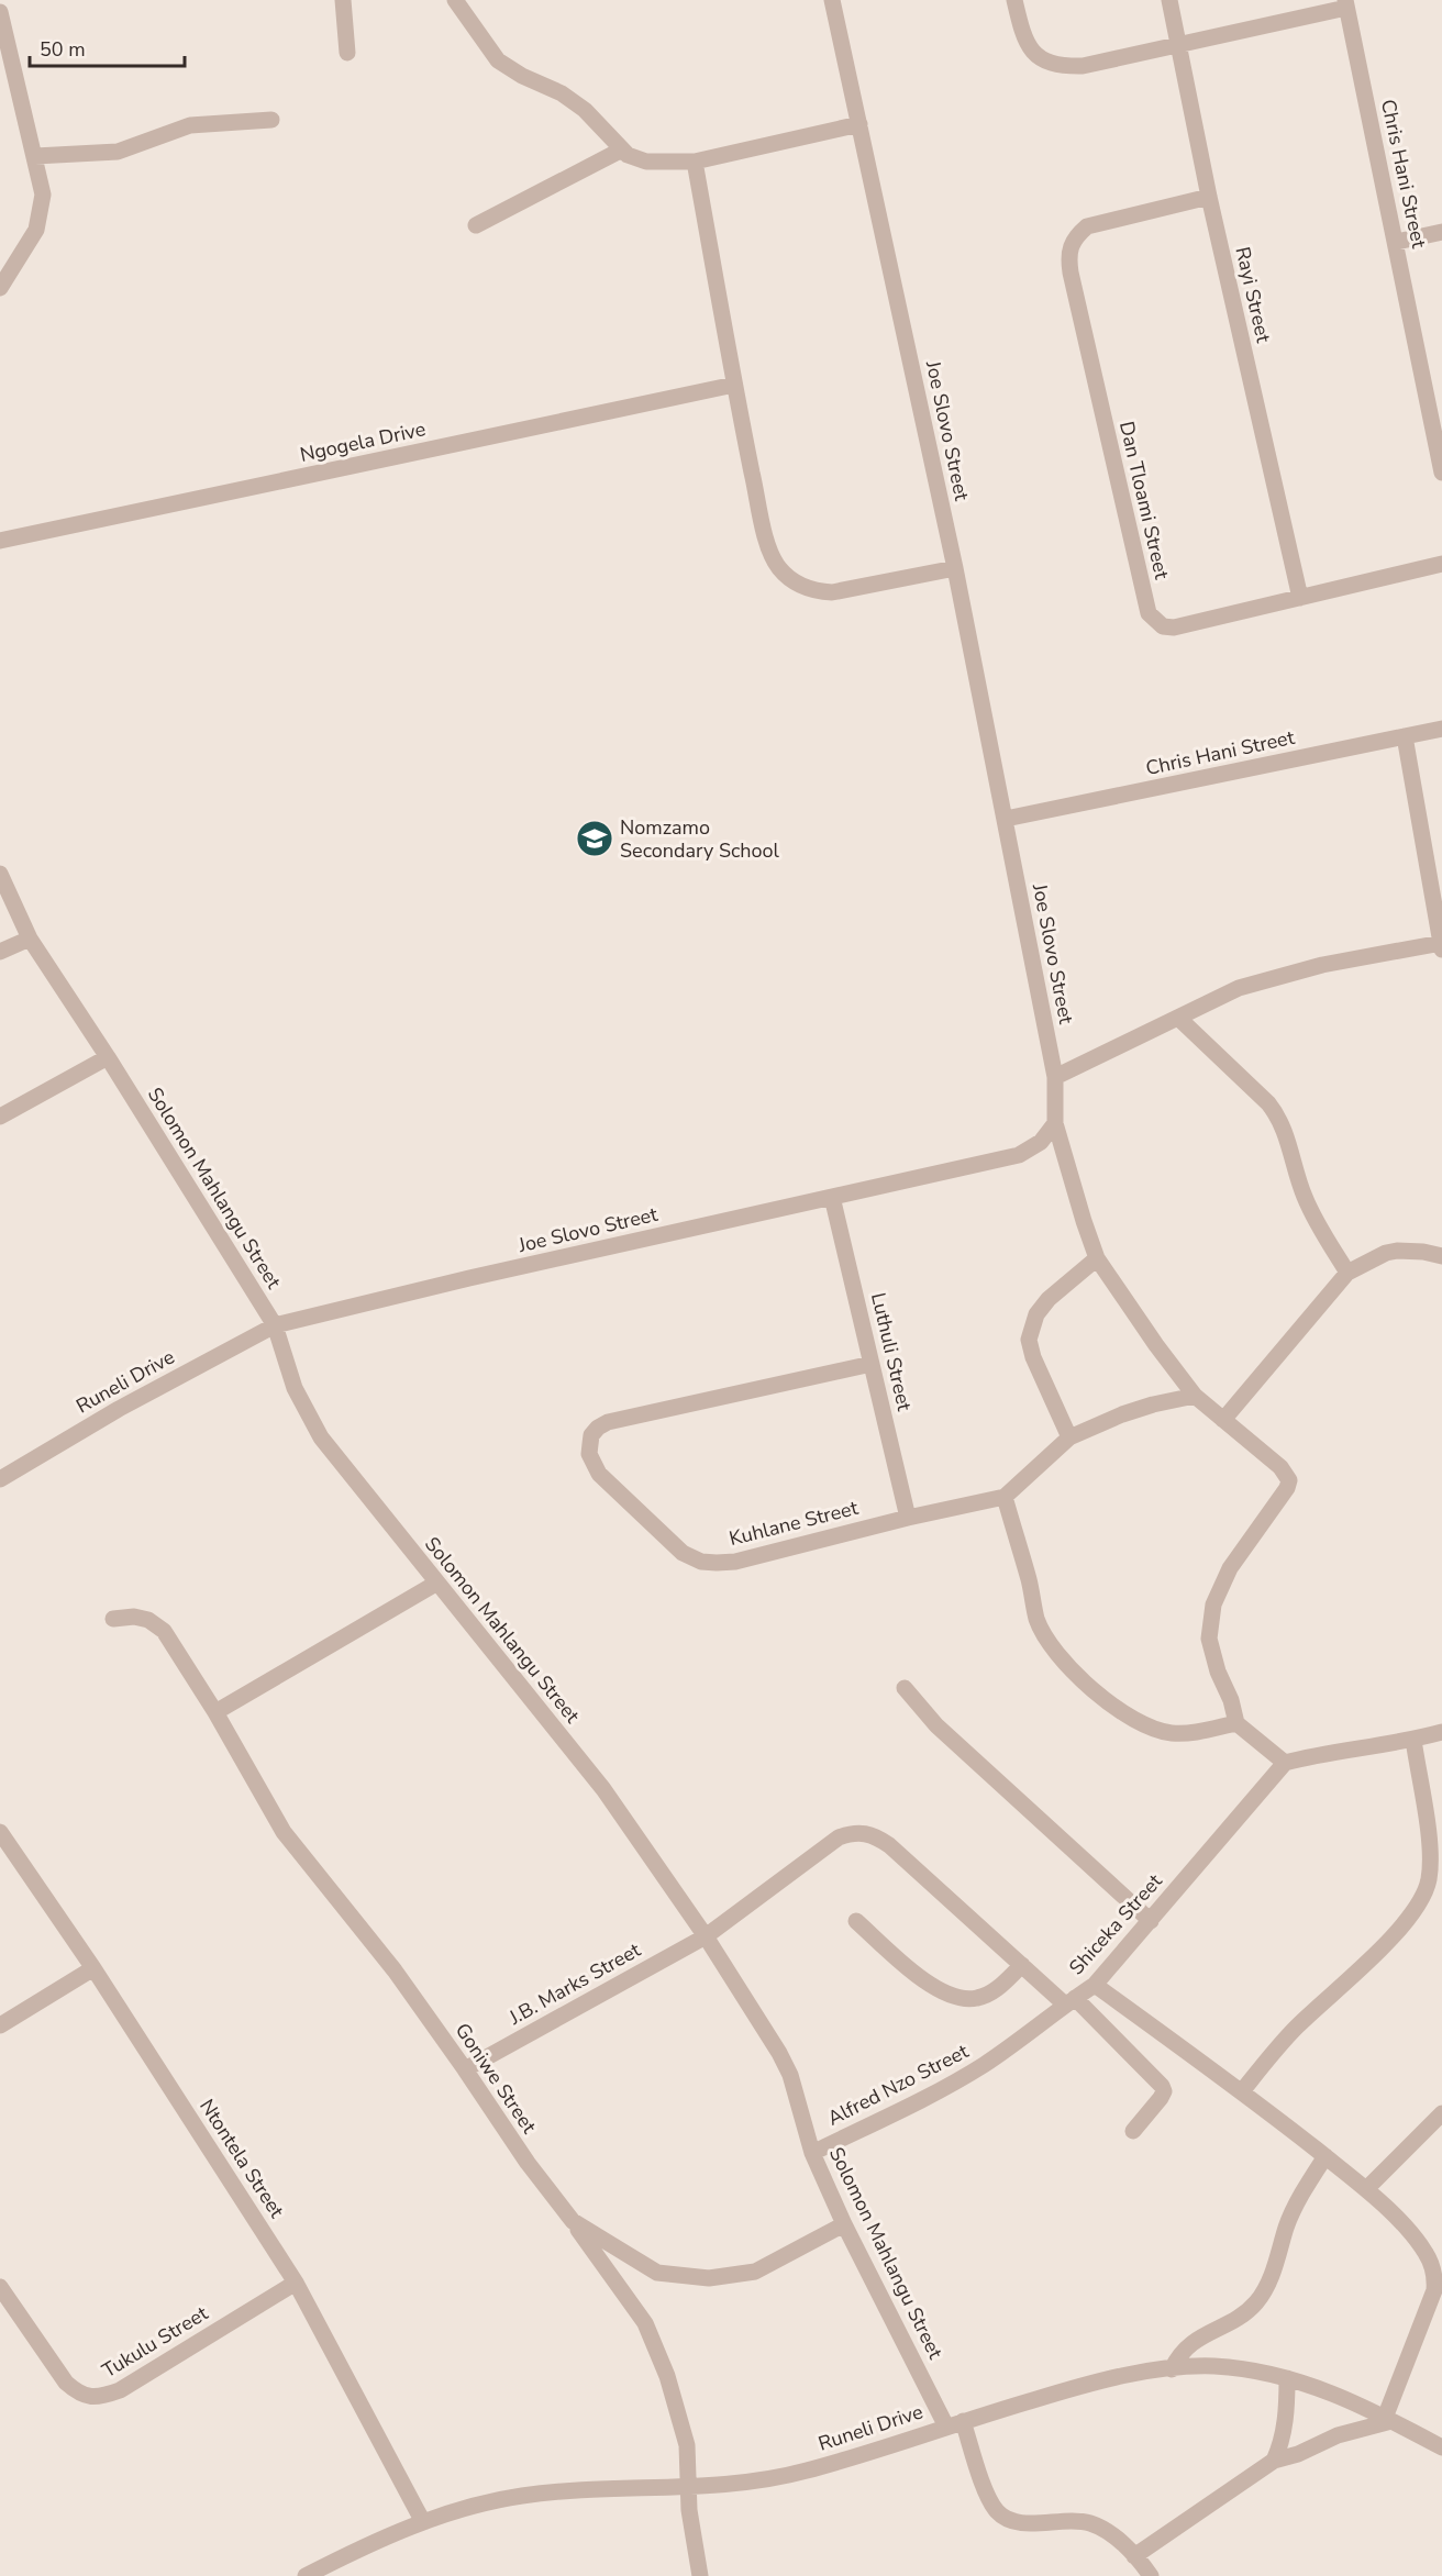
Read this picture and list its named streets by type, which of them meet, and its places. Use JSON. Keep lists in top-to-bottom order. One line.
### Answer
{"streets":{"street":["Chris Hani Street","Rayi Street","Joe Slovo Street","Ngogela Drive","Dan Tloami Street","Solomon Mahlangu Street","Luthuli Street","Runeli Drive","Kuhlane Street","Shiceka Street","J.B. Marks Street","Goniwe Street","Alfred Nzo Street","Ntontela Street","Tukulu Street"]},"crossings":[["Chris Hani Street","Joe Slovo Street"],["Rayi Street","Dan Tloami Street"],["Joe Slovo Street","Solomon Mahlangu Street"],["Joe Slovo Street","Luthuli Street"],["Joe Slovo Street","Runeli Drive"],["Solomon Mahlangu Street","Runeli Drive"],["Solomon Mahlangu Street","Shiceka Street"],["Solomon Mahlangu Street","J.B. Marks Street"],["Solomon Mahlangu Street","Goniwe Street"],["Solomon Mahlangu Street","Alfred Nzo Street"],["Luthuli Street","Kuhlane Street"],["Runeli Drive","Ntontela Street"],["Shiceka Street","J.B. Marks Street"],["Shiceka Street","Alfred Nzo Street"],["J.B. Marks Street","Goniwe Street"],["Ntontela Street","Tukulu Street"]],"places":{"school or university":["Nomzamo Secondary School"]},"scale_bar":"50 m"}
